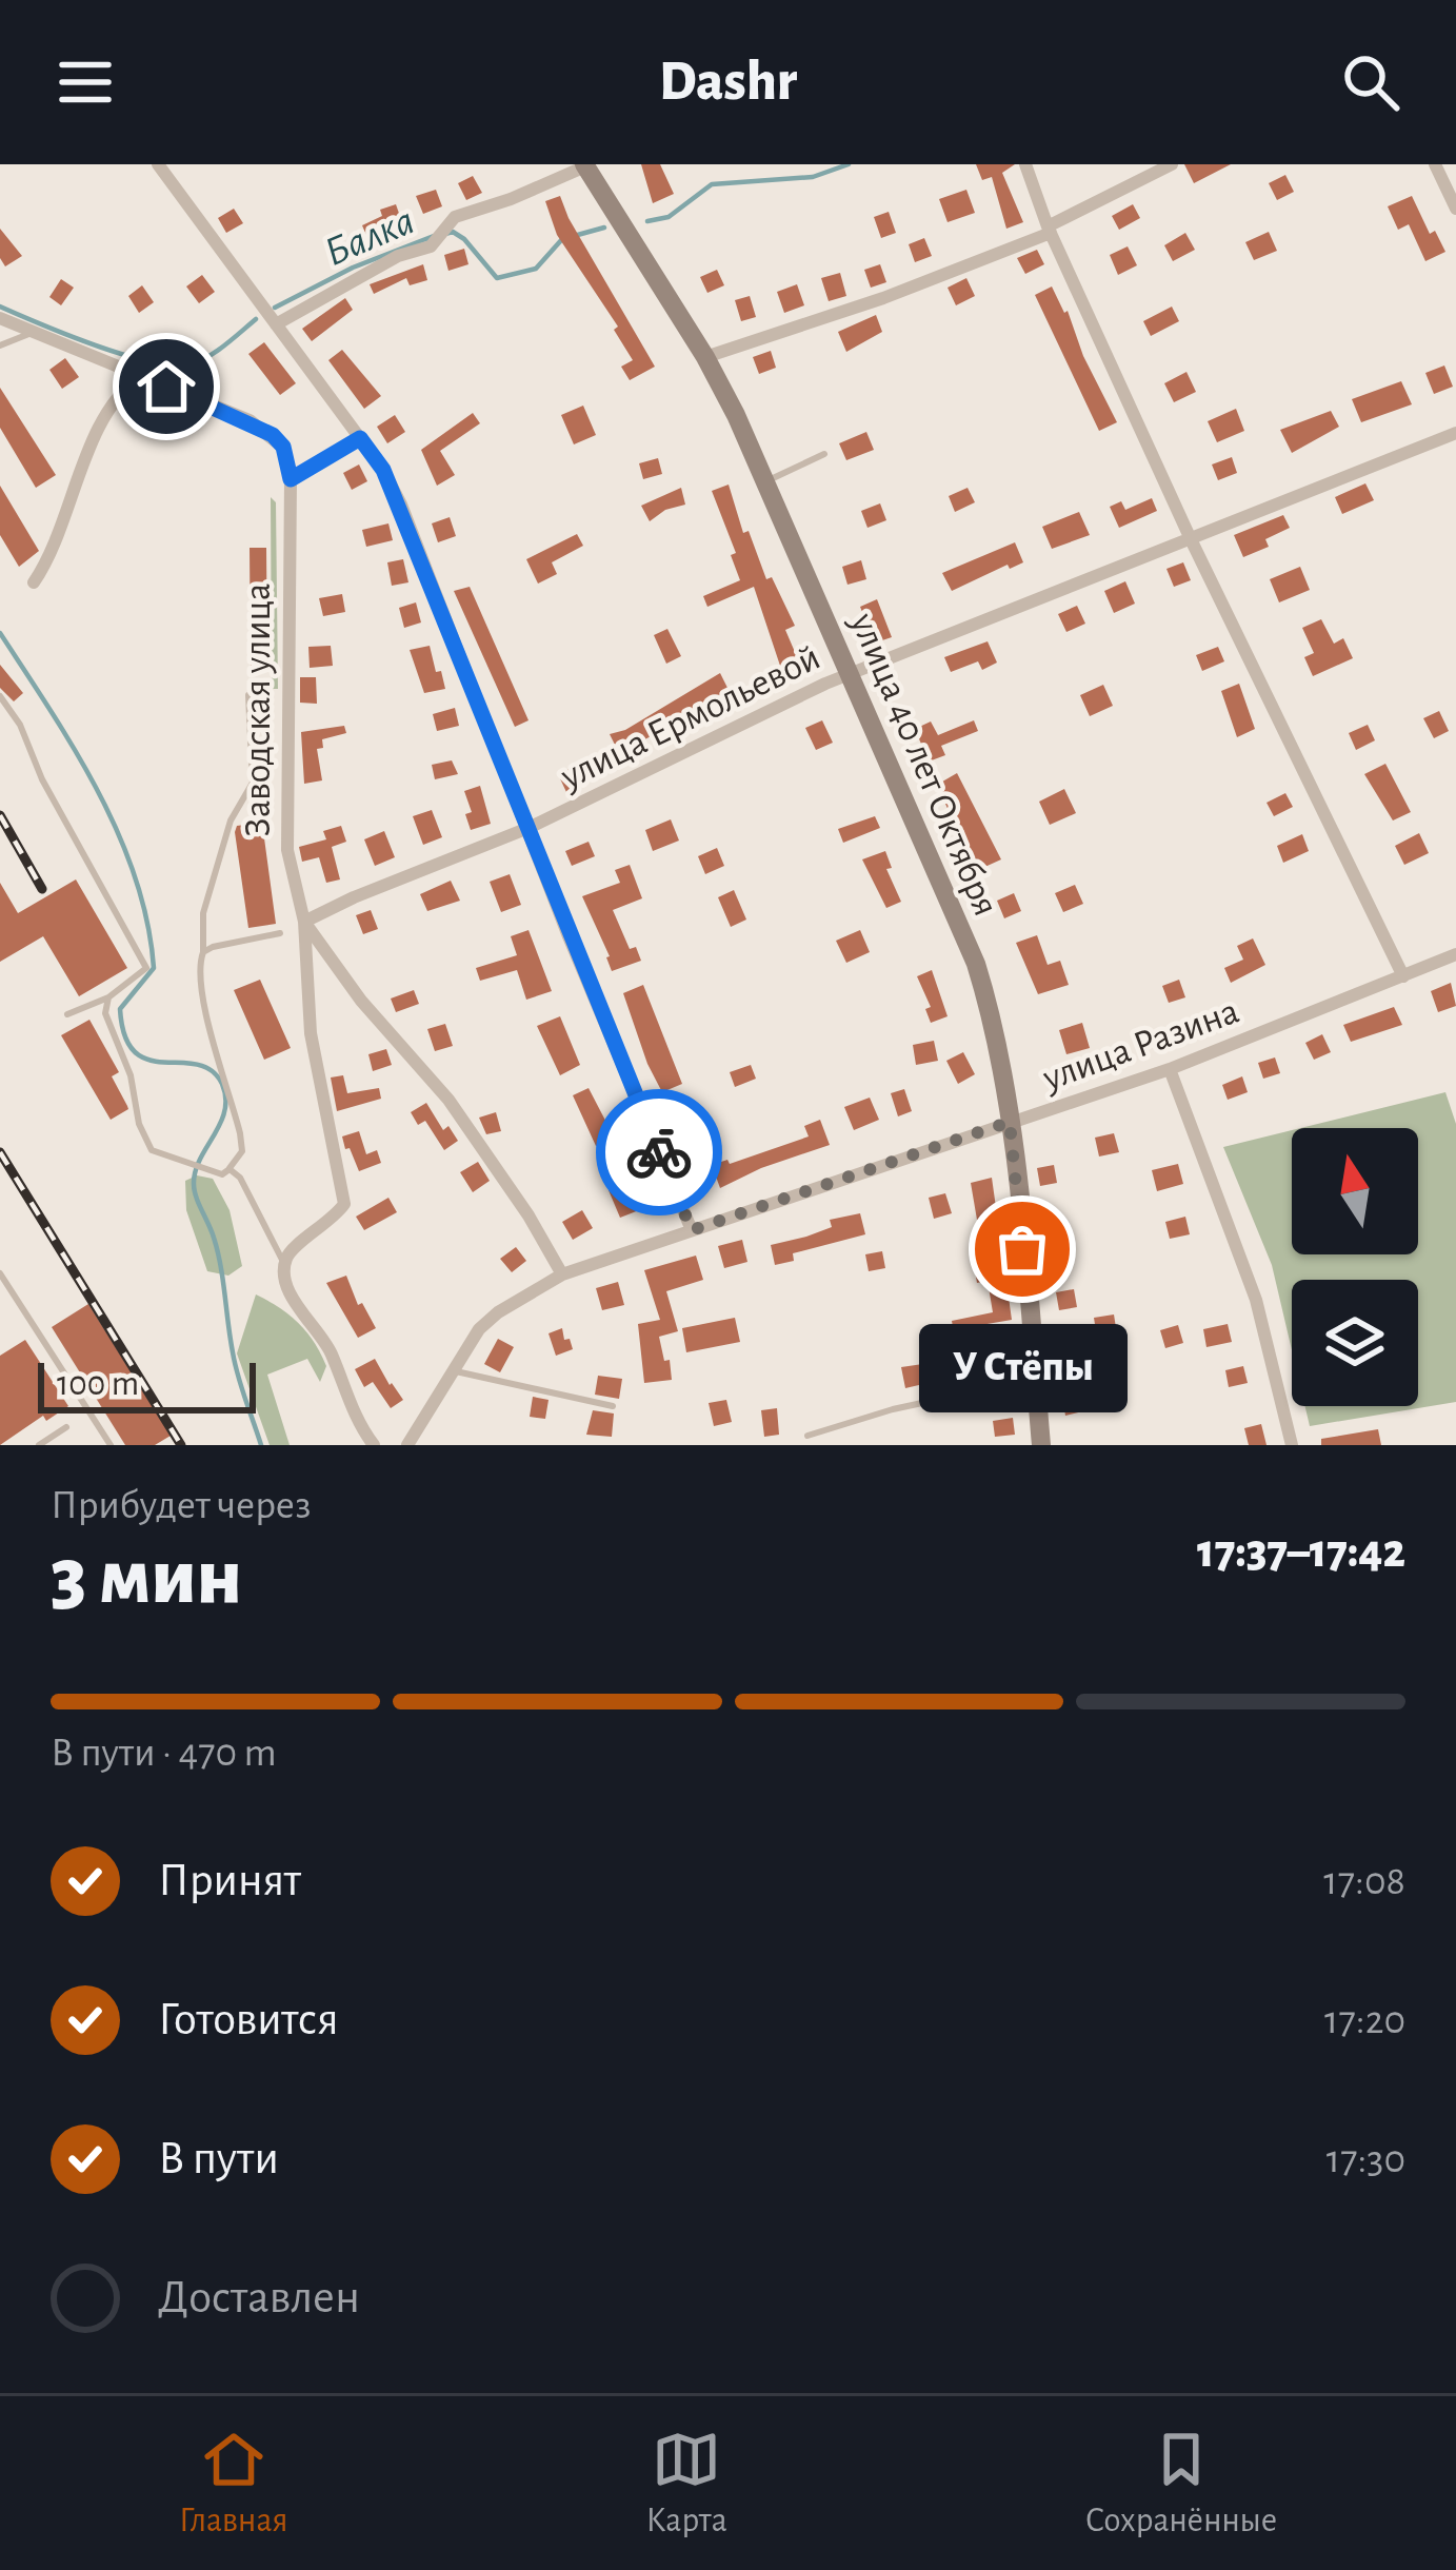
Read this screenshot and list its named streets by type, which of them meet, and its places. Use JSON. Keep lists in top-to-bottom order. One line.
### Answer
{"streets":{"street":["Заводская улица","улица Ермольевой","улица 40 лет Октября","улица Разина"]},"crossings":[["Заводская улица","улица Ермольевой"],["Заводская улица","улица Разина"],["улица Ермольевой","улица 40 лет Октября"],["улица 40 лет Октября","улица Разина"]],"water":["Балка"],"places":["У Стёпы"],"scale_bar":"100 m","north":"top","page":{"header":"Dashr","bubble":"У Стёпы","scale":"100 m","heading":["3 мин","Прибудет через","17:37–17:42"],"bar":"В пути · 470 m","list":[["Принят","17:08"],["Готовится","17:20"],["В пути","17:30"],"Доставлен"],"tabs":["Главная","Карта","Сохранённые"]}}
